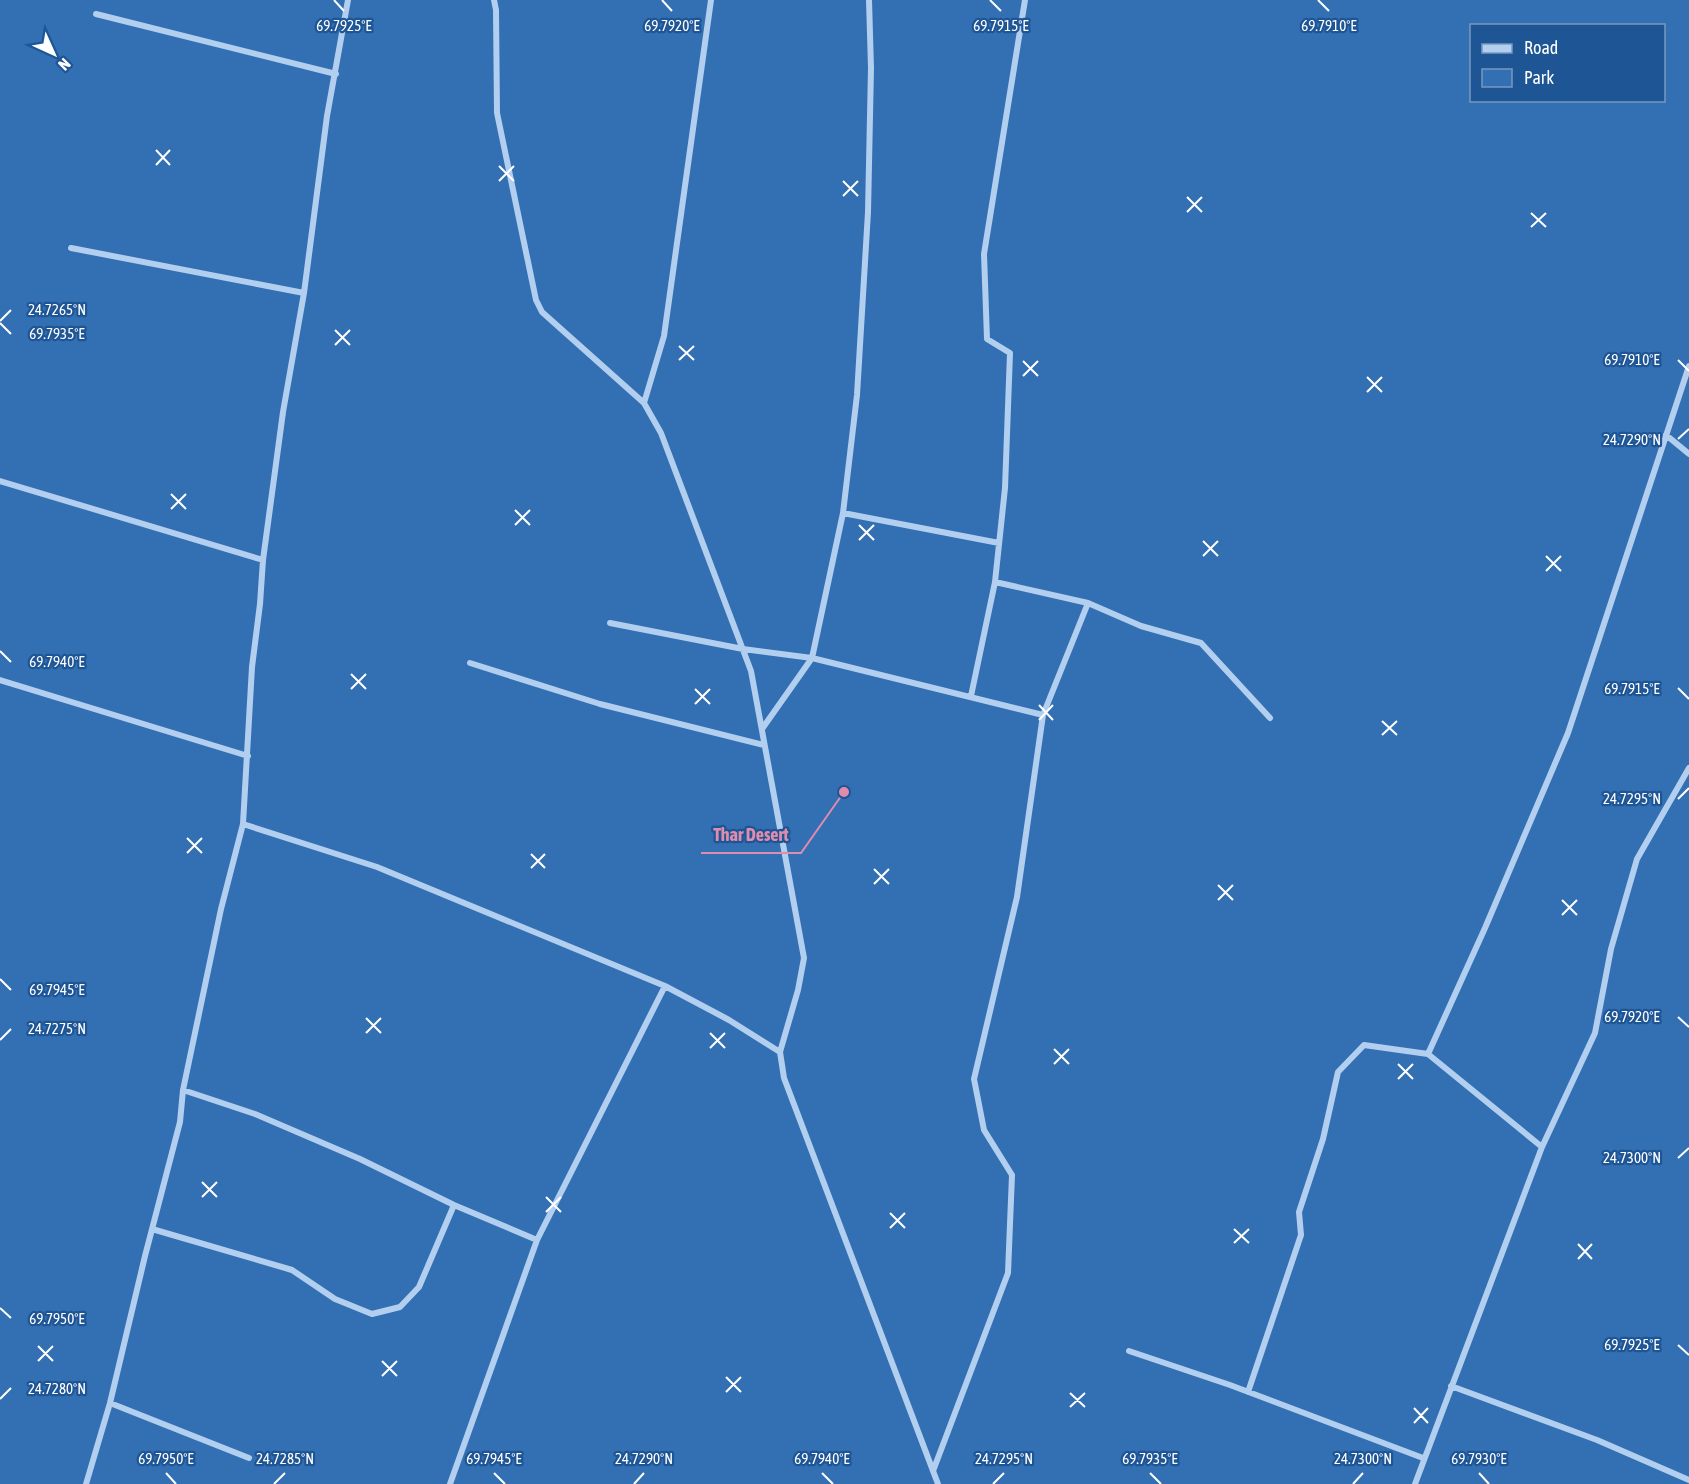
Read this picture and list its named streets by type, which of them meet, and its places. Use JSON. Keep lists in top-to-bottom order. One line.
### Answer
{"places":["Thar Desert"],"legend":["Road","Park"],"north":"bottom right","coordinates":["69.7925°E","69.7920°E","69.7915°E","69.7910°E","24.7265°N","69.7935°E","24.7290°N","69.7940°E","24.7295°N","69.7945°E","24.7275°N","24.7300°N","69.7950°E","24.7280°N","24.7285°N","69.7930°E"]}
